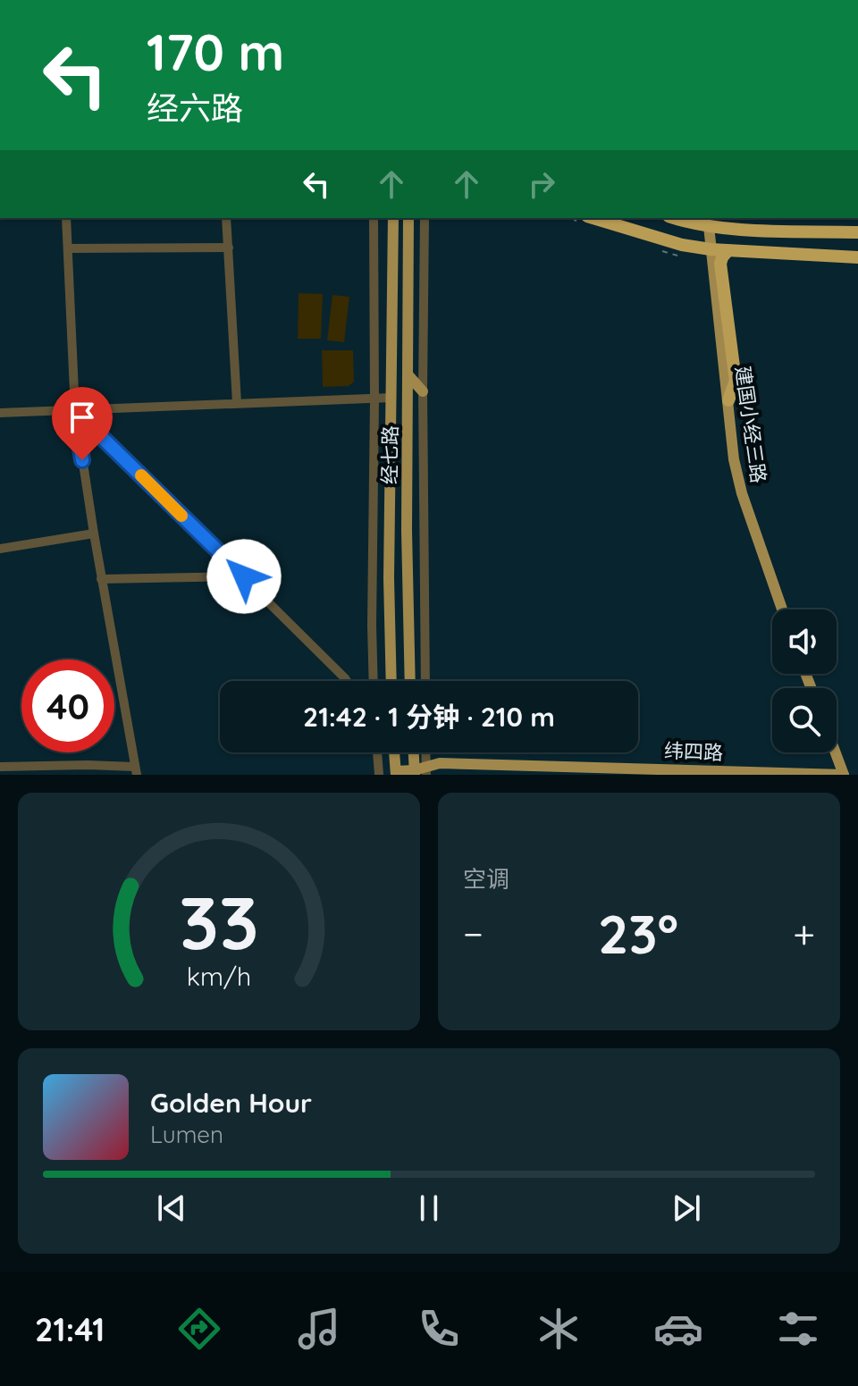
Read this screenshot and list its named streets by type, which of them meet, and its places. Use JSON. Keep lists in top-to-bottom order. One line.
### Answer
{"streets":{"main road":["建国小经三路","经七路","纬四路"]},"page":{"turn":["170 m","经六路"],"limit":"40","trip":"21:42 · 1 分钟 · 210 m","tile":"空调","heat":["−","23°","+"],"song":["Golden Hour","Lumen"],"tabs":"21:41","gauge":["33","km/h"]}}
